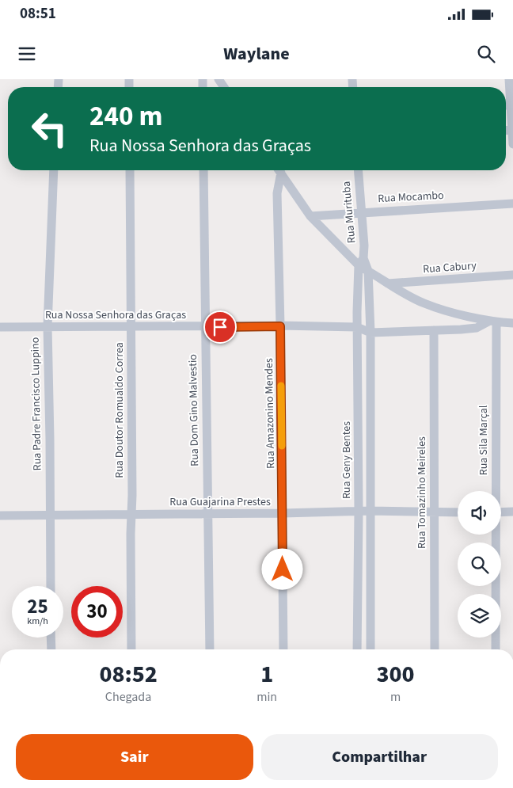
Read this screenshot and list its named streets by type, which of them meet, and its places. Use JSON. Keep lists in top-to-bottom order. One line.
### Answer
{"streets":{"street":["Rua Mocambo","Rua Murituba","Rua Cabury","Rua Nossa Senhora das Graças","Rua Padre Francisco Luppino","Rua Doutor Romualdo Correa","Rua Dom Gino Malvestio","Rua Amazonino Mendes","Rua Sila Marçal","Rua Geny Bentes","Rua Tomazinho Meireles","Rua Guajarina Prestes"]},"crossings":[["Rua Mocambo","Rua Murituba"],["Rua Murituba","Rua Geny Bentes"],["Rua Nossa Senhora das Graças","Rua Padre Francisco Luppino"],["Rua Nossa Senhora das Graças","Rua Doutor Romualdo Correa"],["Rua Nossa Senhora das Graças","Rua Dom Gino Malvestio"],["Rua Nossa Senhora das Graças","Rua Amazonino Mendes"],["Rua Nossa Senhora das Graças","Rua Sila Marçal"],["Rua Nossa Senhora das Graças","Rua Geny Bentes"],["Rua Nossa Senhora das Graças","Rua Tomazinho Meireles"],["Rua Padre Francisco Luppino","Rua Guajarina Prestes"],["Rua Doutor Romualdo Correa","Rua Guajarina Prestes"],["Rua Dom Gino Malvestio","Rua Guajarina Prestes"],["Rua Amazonino Mendes","Rua Guajarina Prestes"],["Rua Geny Bentes","Rua Guajarina Prestes"],["Rua Tomazinho Meireles","Rua Guajarina Prestes"]],"page":{"status":"08:51","header":"Waylane","turn":["240 m","Rua Nossa Senhora das Graças"],"speed":"25 km/h","limit":"30","eta":["08:52","Chegada","1","min","300","m"],"buttons":["Sair","Compartilhar"]}}
